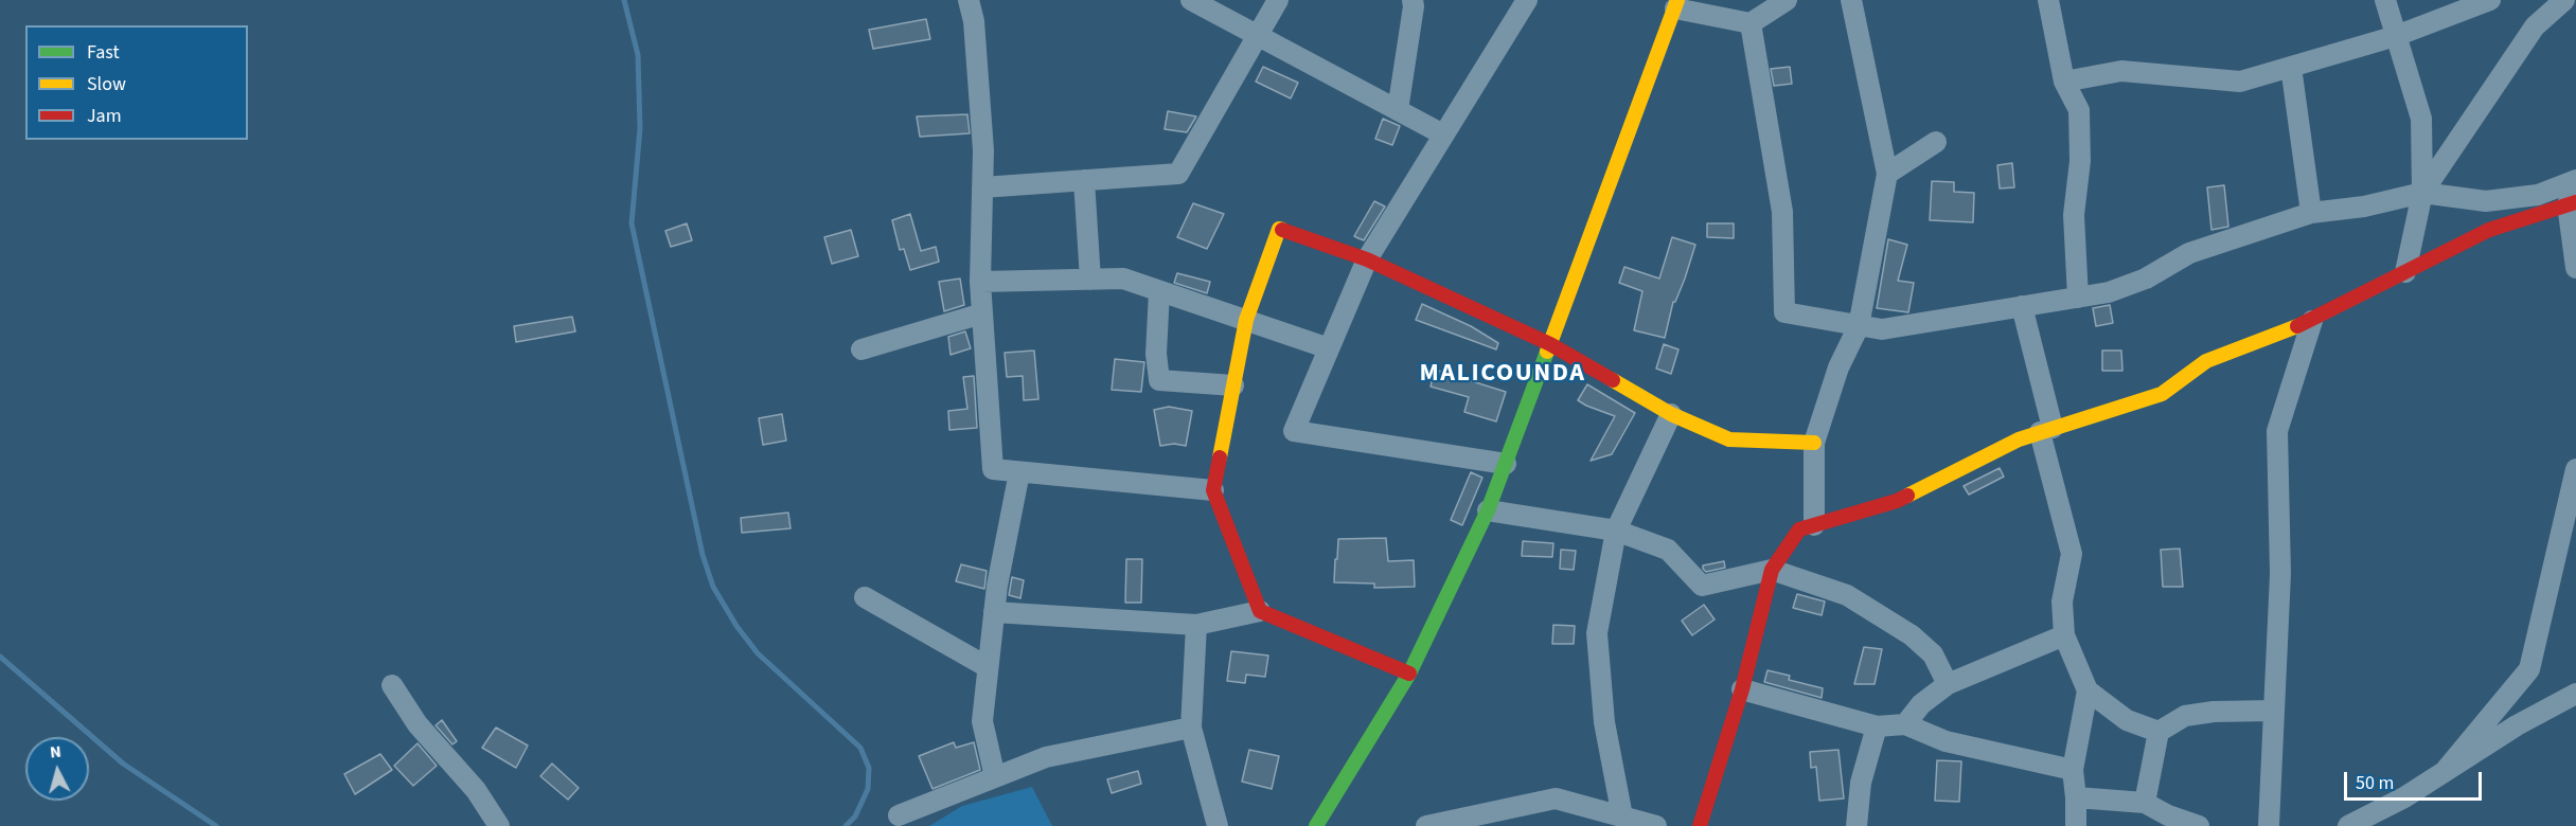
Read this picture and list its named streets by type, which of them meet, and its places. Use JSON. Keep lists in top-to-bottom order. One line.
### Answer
{"districts":["MALICOUNDA"],"legend":["Fast","Slow","Jam"],"scale_bar":"50 m","north":"top"}
